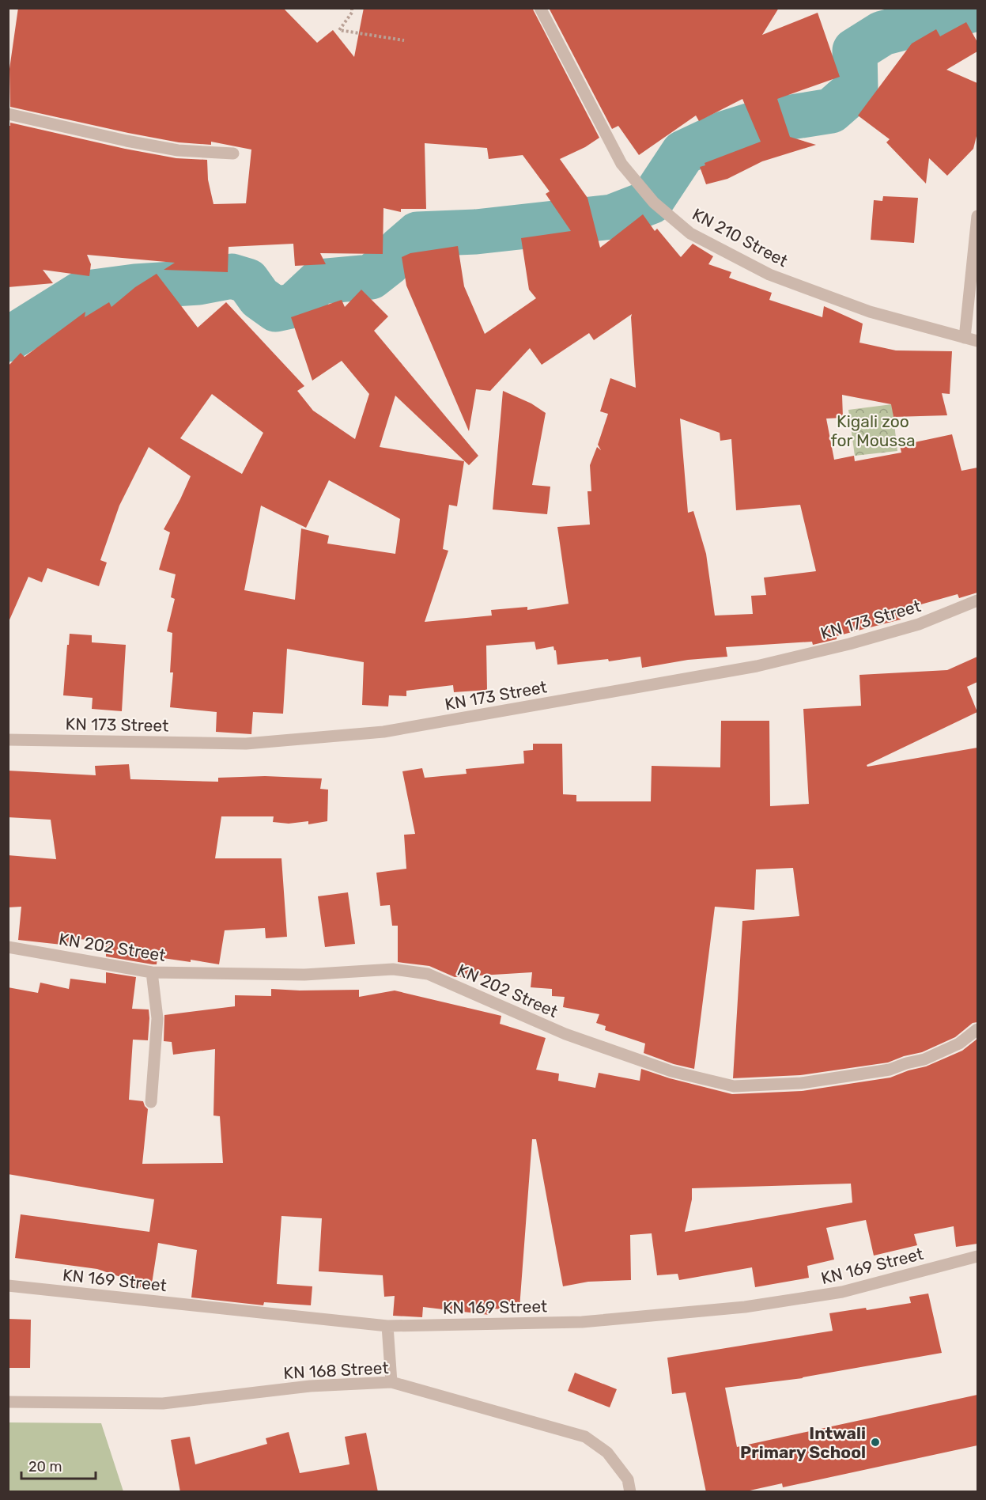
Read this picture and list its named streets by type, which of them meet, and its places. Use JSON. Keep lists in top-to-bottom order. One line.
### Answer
{"streets":{"street":["KN 210 Street","KN 173 Street","KN 202 Street","KN 169 Street","KN 168 Street"]},"parks":["Kigali zoo for Moussa"],"places":["Intwali Primary School"],"scale_bar":"20 m"}
